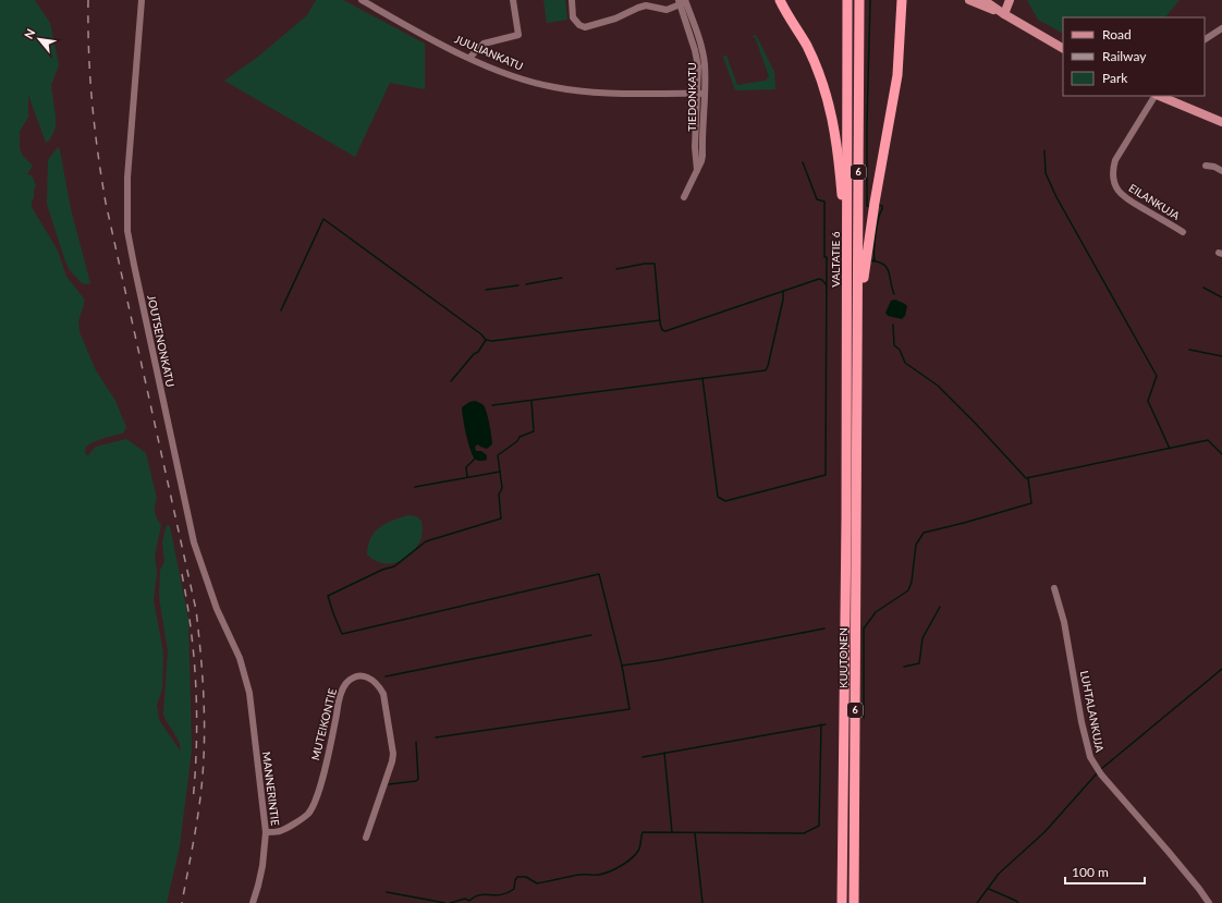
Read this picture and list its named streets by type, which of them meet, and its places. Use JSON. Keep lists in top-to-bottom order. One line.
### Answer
{"streets":{"highway":["6","VALTATIE 6","KUUTONEN"],"street":["JUULIANKATU","TIEDONKATU","EILANKUJA","JOUTSENONKATU","LUHTALANKUJA","MUTEIKONTIE","MANNERINTIE"]},"crossings":[["JUULIANKATU","TIEDONKATU"],["VALTATIE 6","KUUTONEN"],["JOUTSENONKATU","MANNERINTIE"],["MUTEIKONTIE","MANNERINTIE"]],"legend":["Road","Railway","Park"],"scale_bar":"100 m","north":"top left"}
